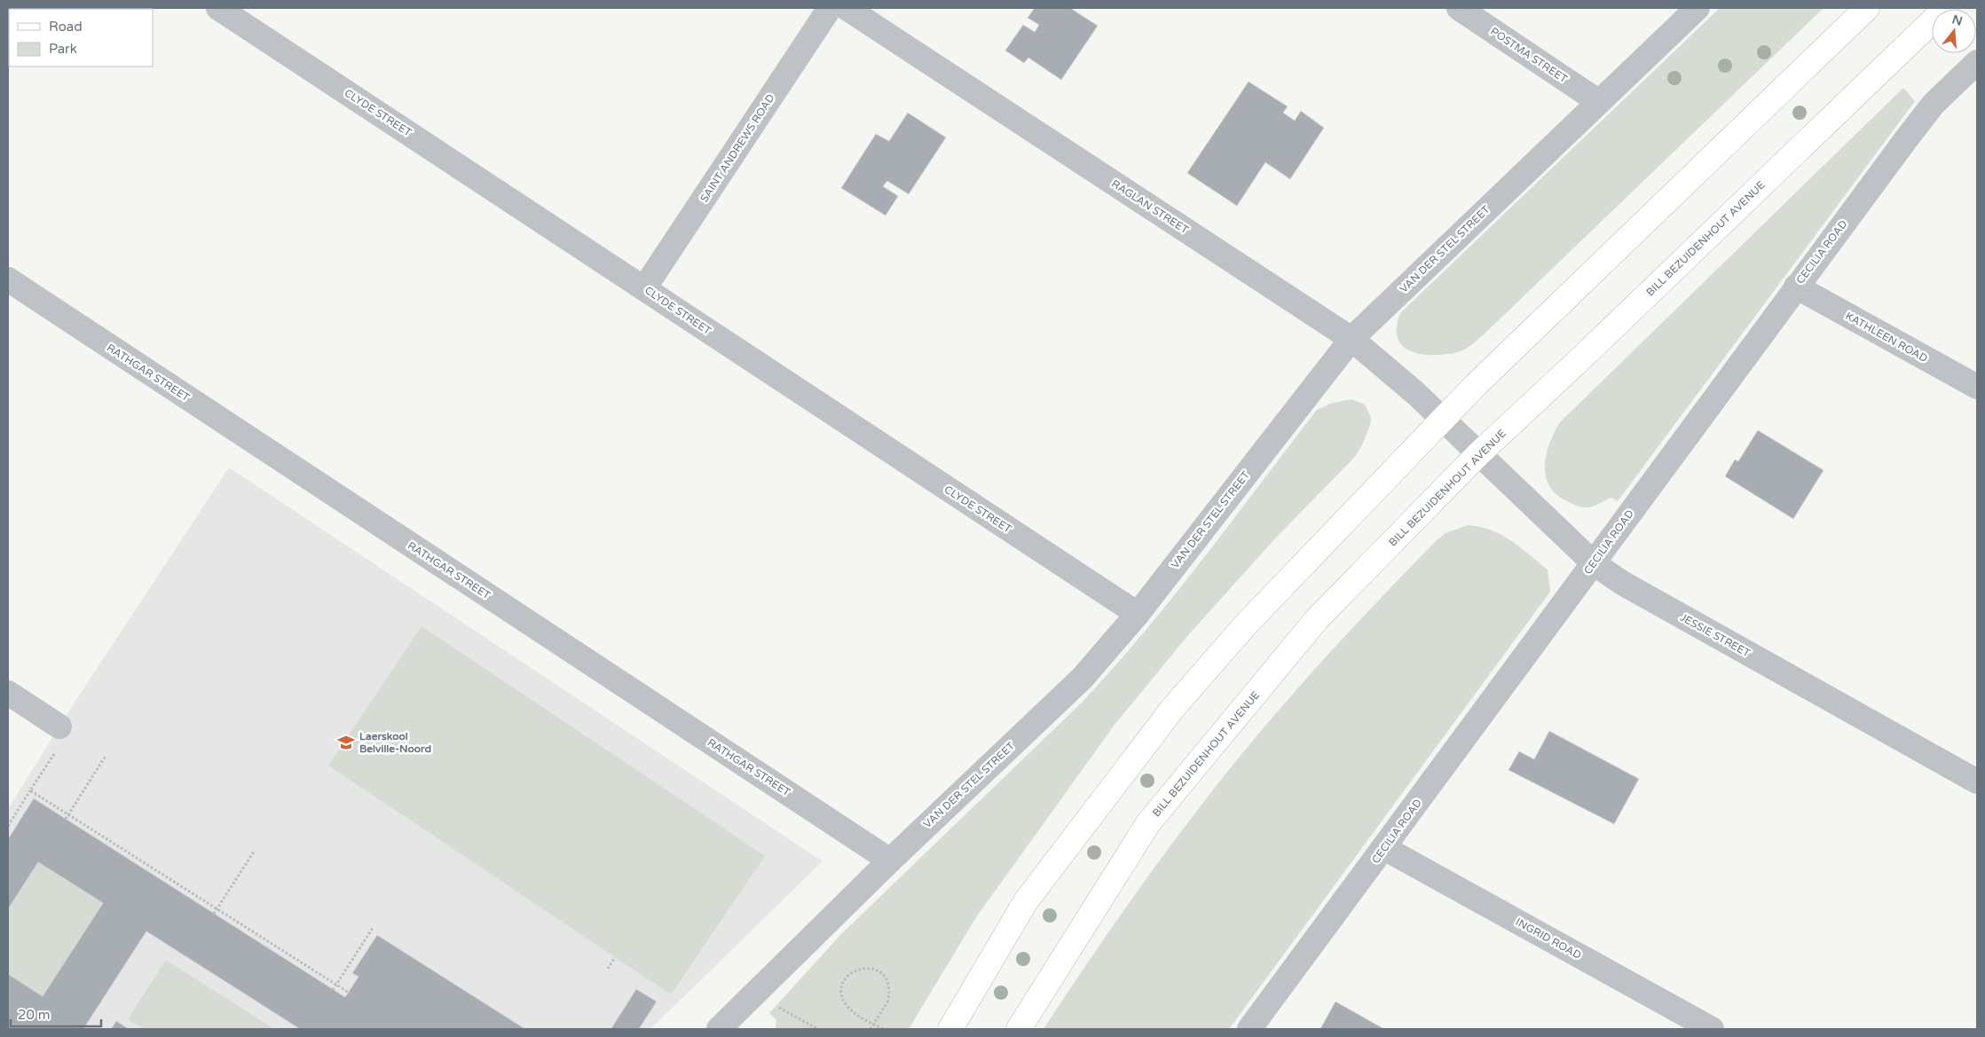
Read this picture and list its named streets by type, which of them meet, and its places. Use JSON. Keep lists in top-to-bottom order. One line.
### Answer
{"streets":{"main road":["BILL BEZUIDENHOUT AVENUE"],"street":["POSTMA STREET","CLYDE STREET","SAINT ANDREWS ROAD","RAGLAN STREET","VAN DER STEL STREET","CECILIA ROAD","KATHLEEN ROAD","RATHGAR STREET","JESSIE STREET","INGRID ROAD"]},"crossings":[["POSTMA STREET","VAN DER STEL STREET"],["CLYDE STREET","SAINT ANDREWS ROAD"],["CLYDE STREET","VAN DER STEL STREET"],["RAGLAN STREET","BILL BEZUIDENHOUT AVENUE"],["RAGLAN STREET","VAN DER STEL STREET"],["RAGLAN STREET","JESSIE STREET"],["BILL BEZUIDENHOUT AVENUE","JESSIE STREET"],["VAN DER STEL STREET","RATHGAR STREET"],["CECILIA ROAD","KATHLEEN ROAD"],["CECILIA ROAD","JESSIE STREET"],["CECILIA ROAD","INGRID ROAD"]],"places":{"school or university":["Laerskool Belville-Noord"]},"legend":["Road","Park"],"scale_bar":"20 m","north":"top"}
